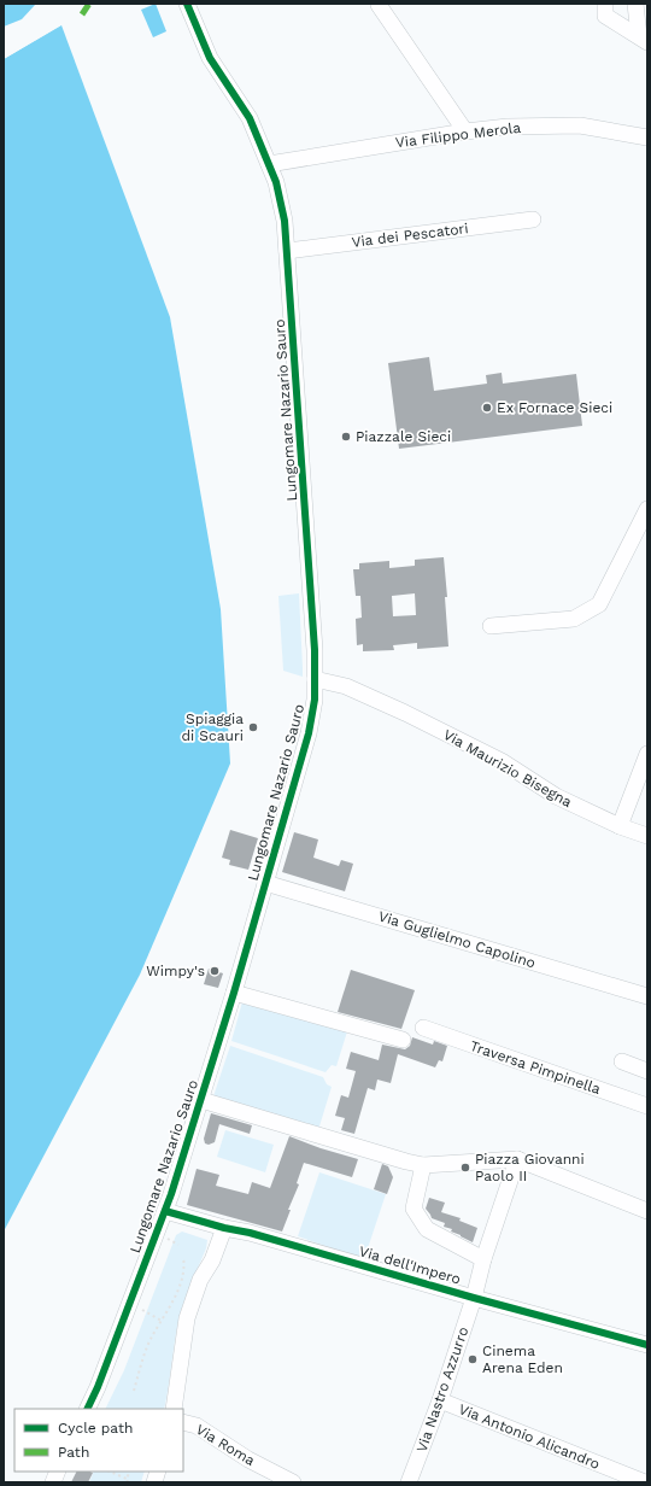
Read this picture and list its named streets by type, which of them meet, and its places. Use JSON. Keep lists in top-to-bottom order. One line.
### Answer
{"streets":{"street":["Via Filippo Merola","Via dei Pescatori","Lungomare Nazario Sauro","Via Maurizio Bisegna","Via Guglielmo Capolino","Traversa Pimpinella","Via dell'Impero","Via Nastro Azzurro","Via Antonio Alicandro","Via Roma"]},"crossings":[["Via Filippo Merola","Lungomare Nazario Sauro"],["Via dei Pescatori","Lungomare Nazario Sauro"],["Lungomare Nazario Sauro","Via Maurizio Bisegna"],["Lungomare Nazario Sauro","Via Guglielmo Capolino"],["Lungomare Nazario Sauro","Via dell'Impero"],["Via dell'Impero","Via Nastro Azzurro"],["Via Nastro Azzurro","Via Antonio Alicandro"]],"places":["Ex Fornace Sieci","Piazzale Sieci","Spiaggia di Scauri","Wimpy's","Piazza Giovanni Paolo II","Cinema Arena Eden"],"legend":["Cycle path","Path"]}
